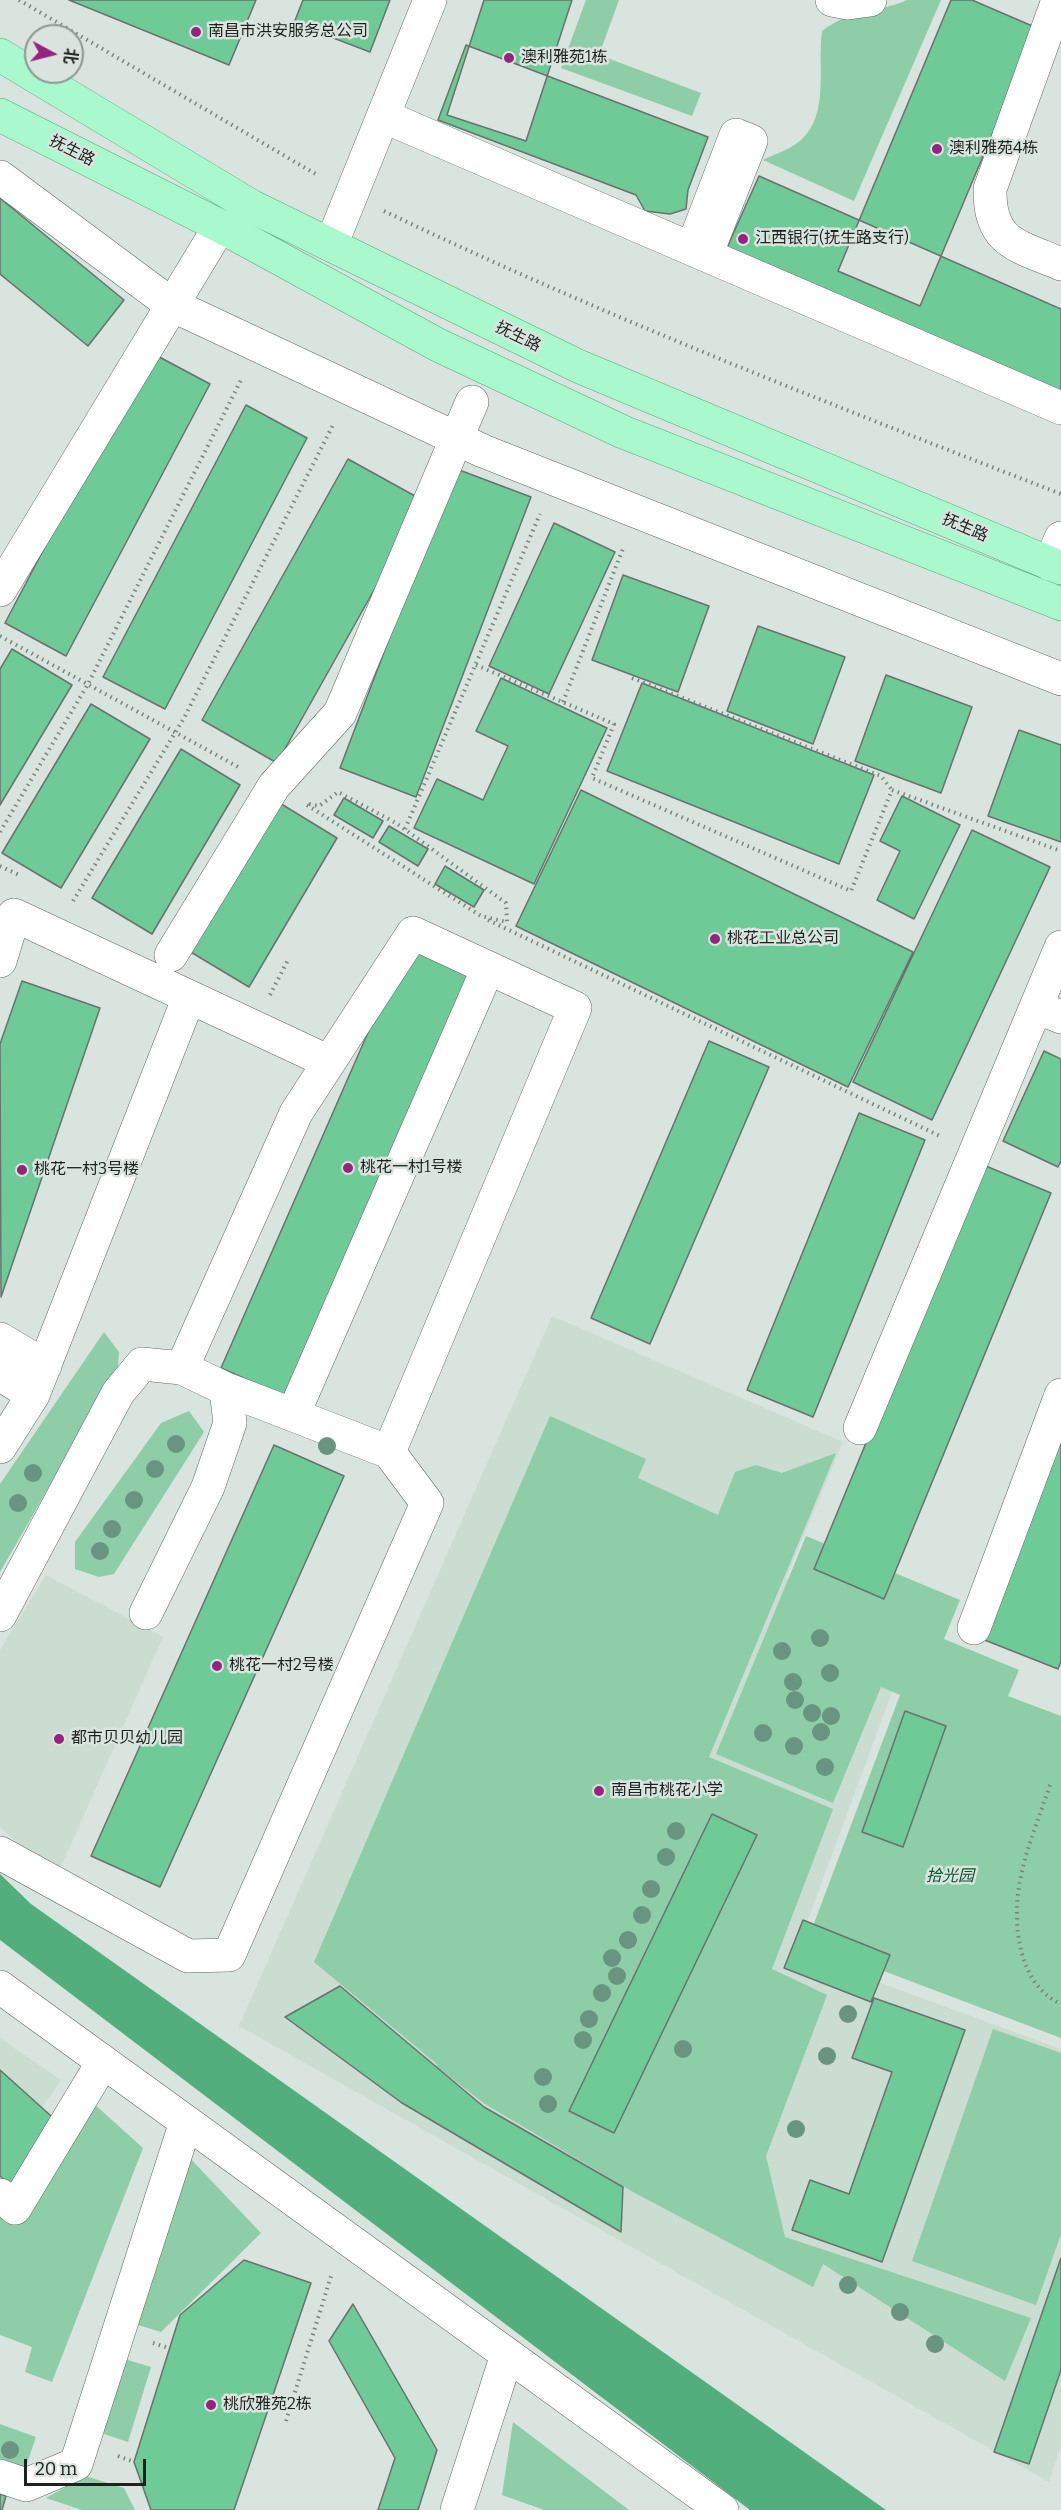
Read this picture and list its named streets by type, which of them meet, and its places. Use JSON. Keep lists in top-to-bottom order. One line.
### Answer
{"streets":{"main road":["抚生路"]},"parks":["拾光园"],"places":["南昌市洪安服务总公司","澳利雅苑1栋","澳利雅苑4栋","江西银行(抚生路支行)","桃花工业总公司","桃花一村1号楼","桃花一村3号楼","桃花一村2号楼","都市贝贝幼儿园","南昌市桃花小学","桃欣雅苑2栋"],"scale_bar":"20 m","north":"right"}
